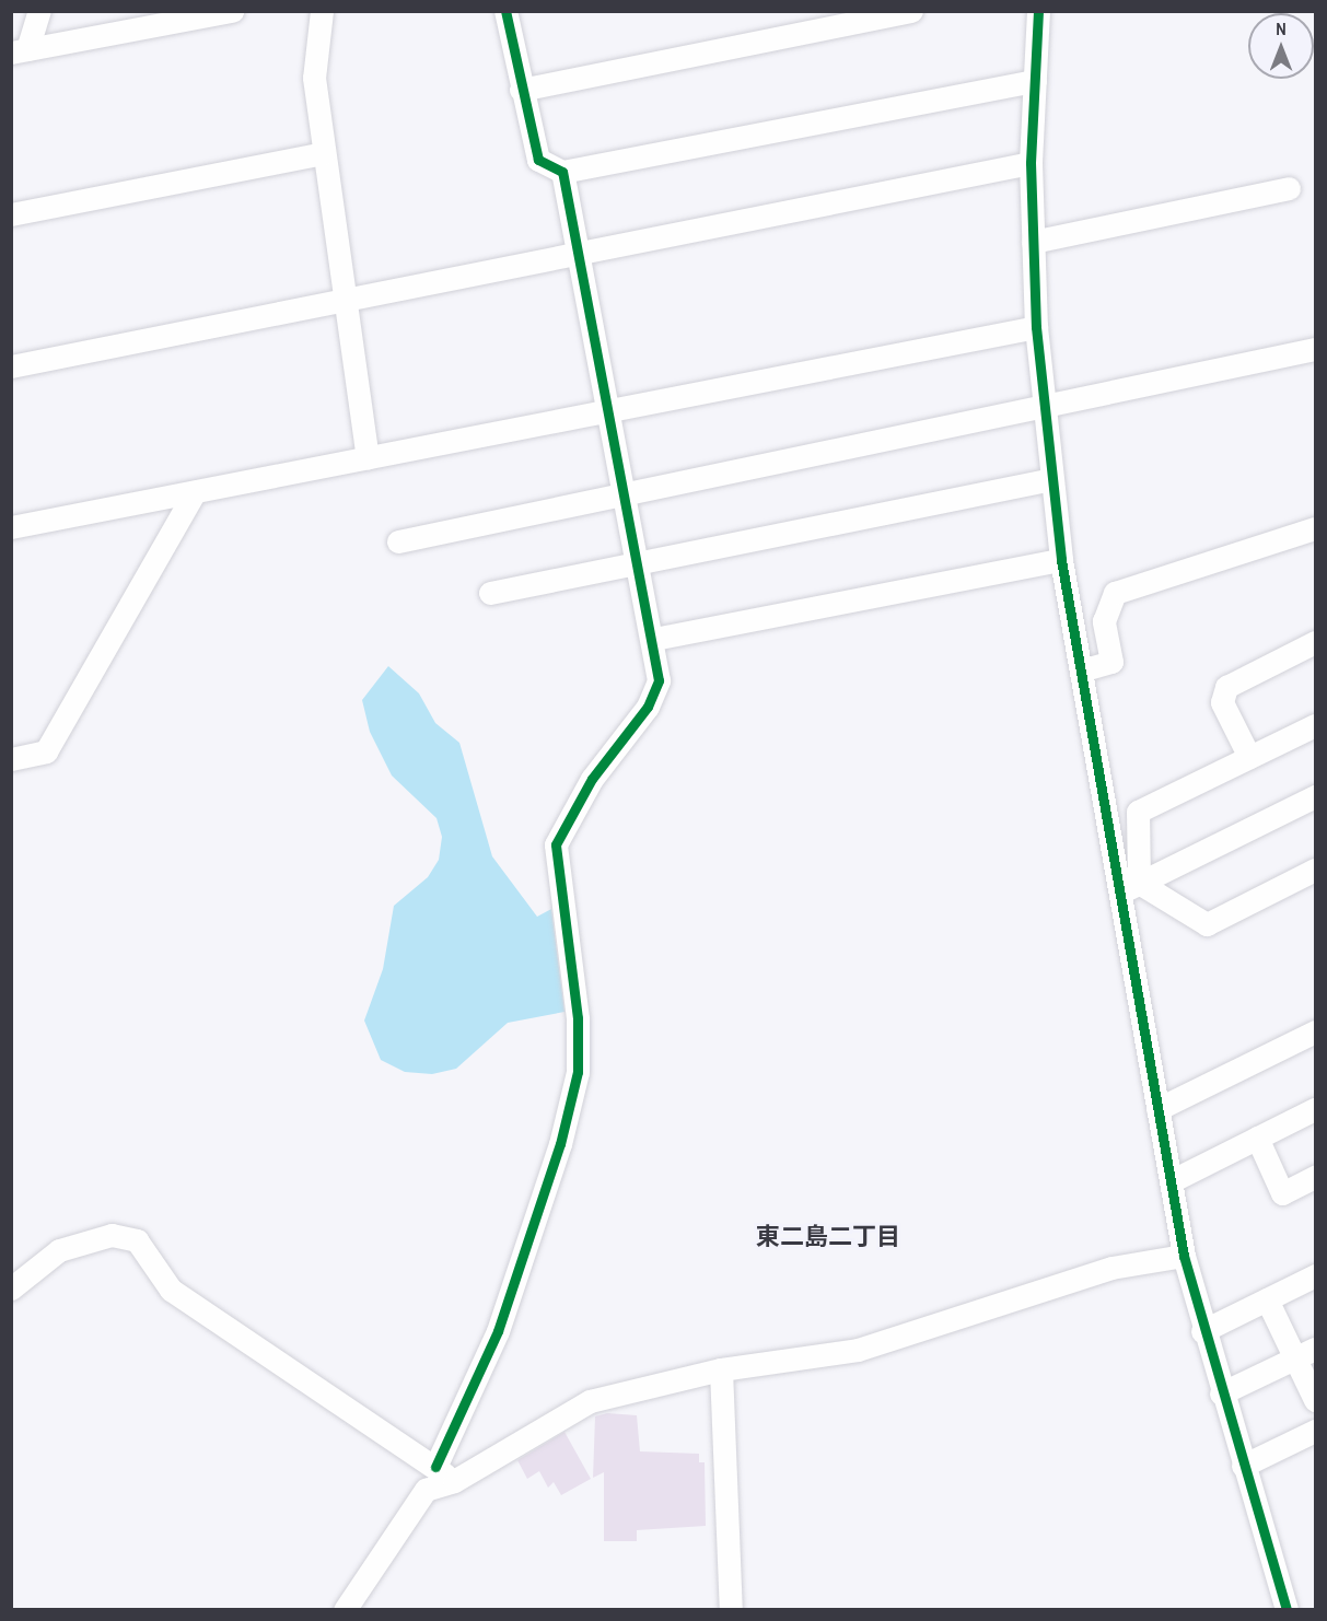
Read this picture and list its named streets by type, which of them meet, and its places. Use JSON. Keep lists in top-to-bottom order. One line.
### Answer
{"districts":["東二島二丁目"],"north":"top"}
